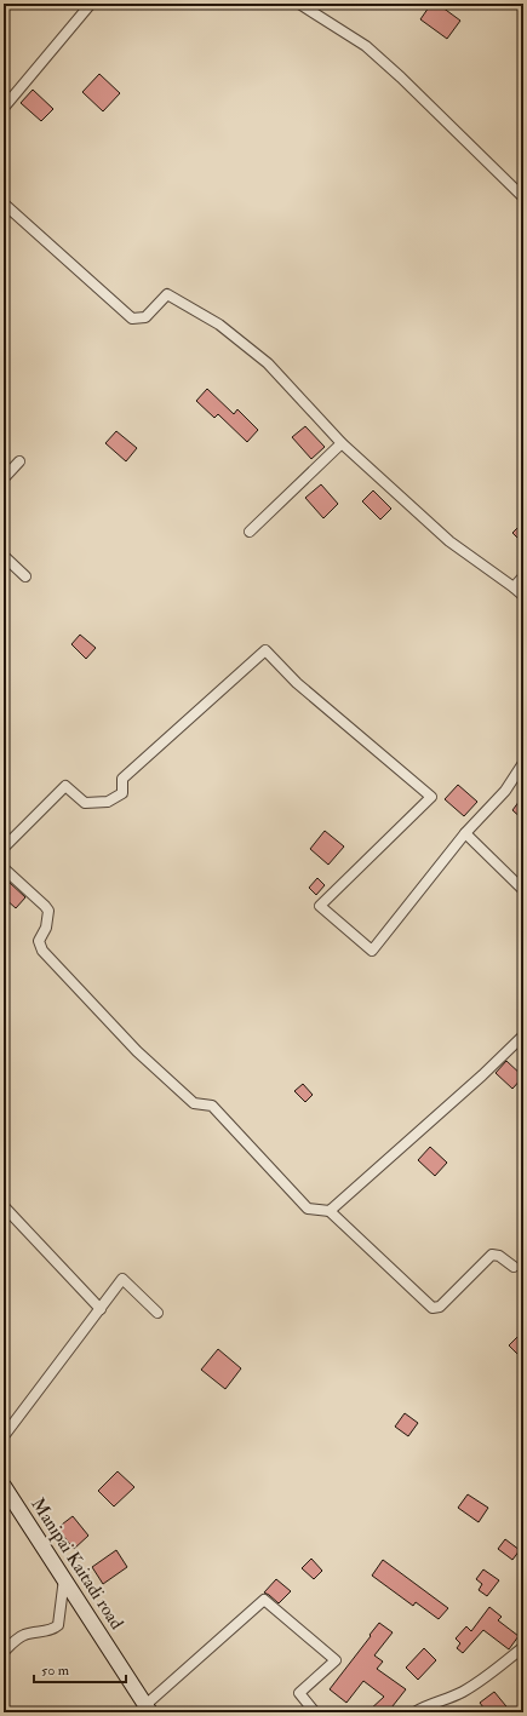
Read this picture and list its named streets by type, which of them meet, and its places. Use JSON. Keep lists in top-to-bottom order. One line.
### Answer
{"streets":{"main road":["Manipai Kaitadi road"]},"scale_bar":"50 m"}
